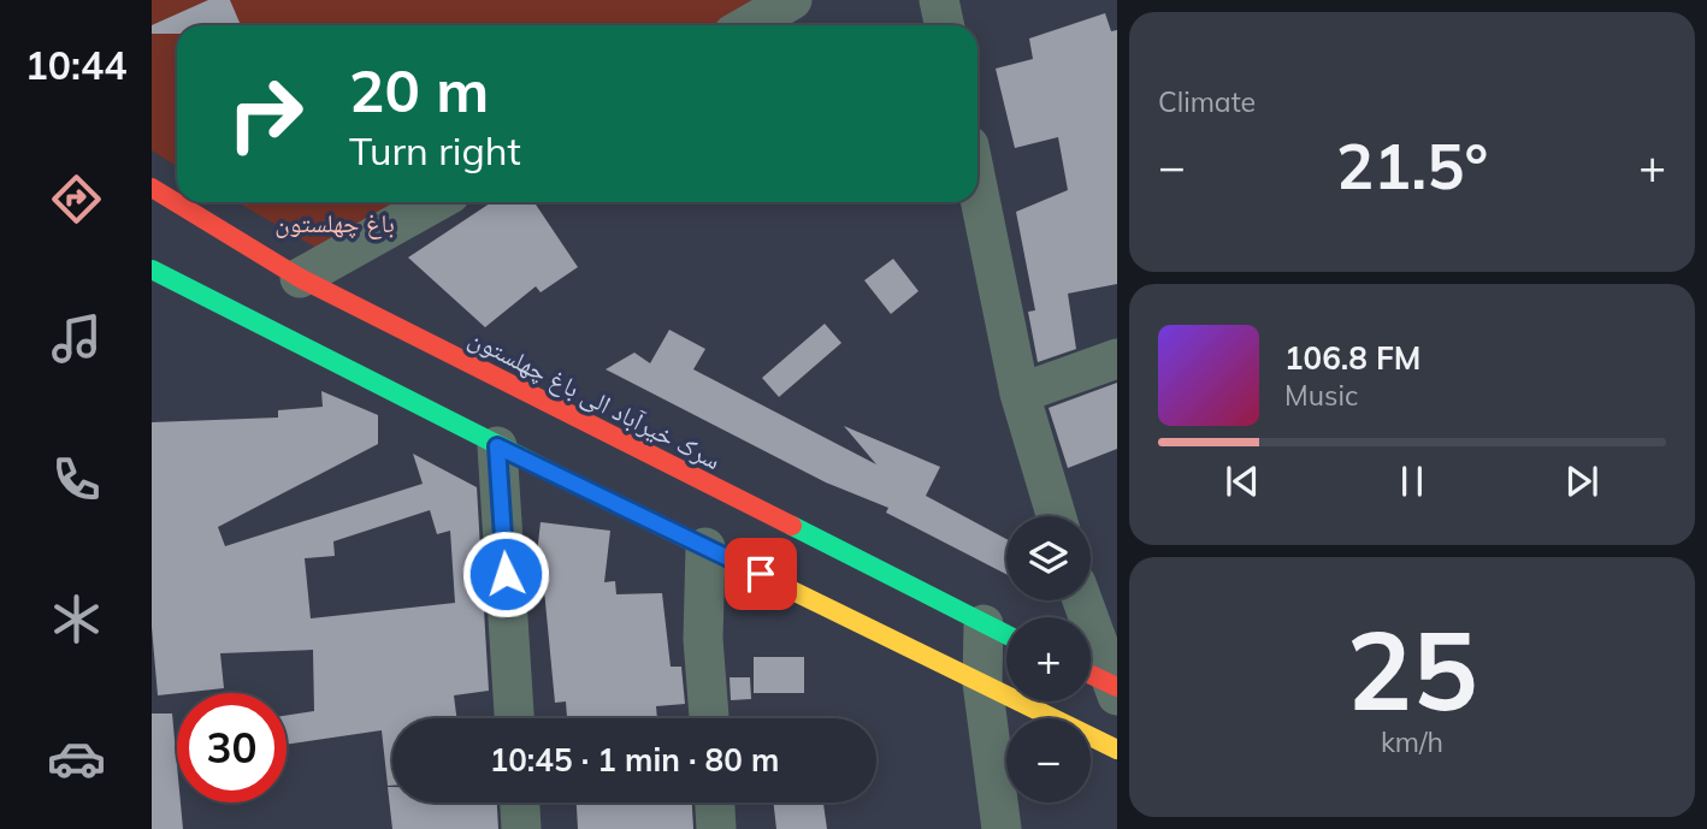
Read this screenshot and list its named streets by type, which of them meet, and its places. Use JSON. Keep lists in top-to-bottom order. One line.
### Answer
{"streets":{"main road":["سرک خیرآباد الی باغ چهلستون"]},"parks":["باغ چهلستون"],"page":{"tabs":"10:44","tile":["Climate",["25","km/h"]],"turn":["20 m","Turn right"],"heat":["−","21.5°","+"],"song":["106.8 FM","Music"],"map_buttons":["+","−"],"limit":"30","trip":"10:45 · 1 min · 80 m"}}
